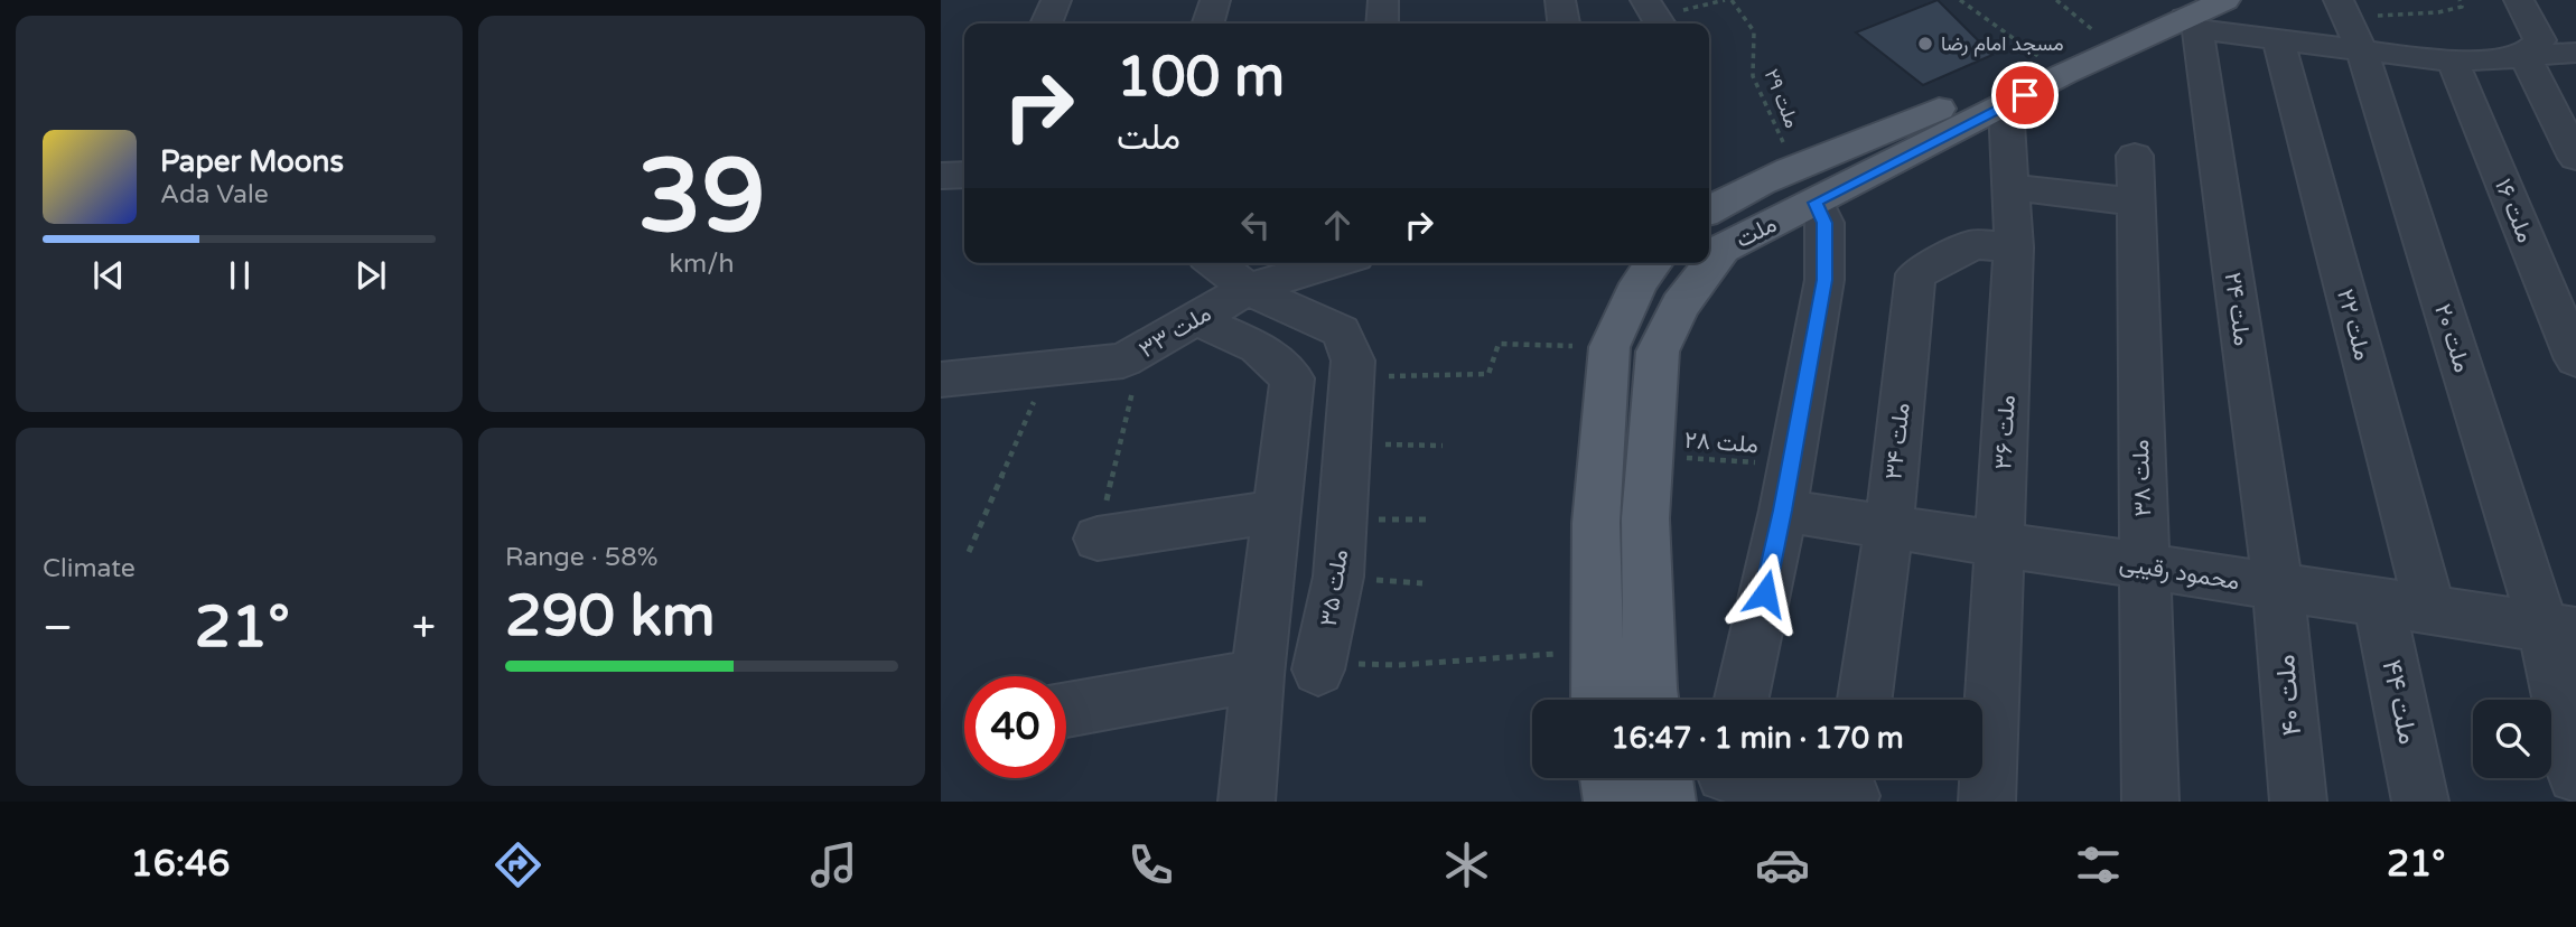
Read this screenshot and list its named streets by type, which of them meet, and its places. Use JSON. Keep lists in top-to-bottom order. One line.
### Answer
{"streets":{"main road":["ملت"],"street":["ملت ۱۶","ملت ۲۴","ملت ۲۲","ملت ۳۳","ملت ۲۰","ملت ۳۶","ملت ۳۴","ملت ۳۸","محمود رقیبی","ملت ۳۵","ملت ۴۰","ملت ۴۴"],"path":["ملت ۲۹","ملت ۲۸"]},"crossings":[["ملت ۲۹","ملت"],["ملت","ملت ۲۴"],["ملت","ملت ۳۶"],["ملت","ملت ۲۸"],["ملت ۲۴","محمود رقیبی"],["ملت ۲۴","ملت ۴۰"],["ملت ۲۲","محمود رقیبی"],["ملت ۳۳","ملت ۳۵"],["ملت ۲۰","محمود رقیبی"],["ملت ۳۶","ملت ۳۴"],["ملت ۳۶","محمود رقیبی"],["ملت ۳۴","محمود رقیبی"],["ملت ۲۸","محمود رقیبی"],["ملت ۳۸","محمود رقیبی"],["محمود رقیبی","ملت ۴۰"],["محمود رقیبی","ملت ۴۴"]],"places":["مسجد امام رضا"],"page":{"tile":[["39","km/h"],"Climate",["Range · 58%","290 km"]],"turn":["100 m","ملت"],"song":["Paper Moons","Ada Vale"],"heat":["−","21°","+"],"limit":"40","trip":"16:47 · 1 min · 170 m","tabs":["16:46","21°"]}}
